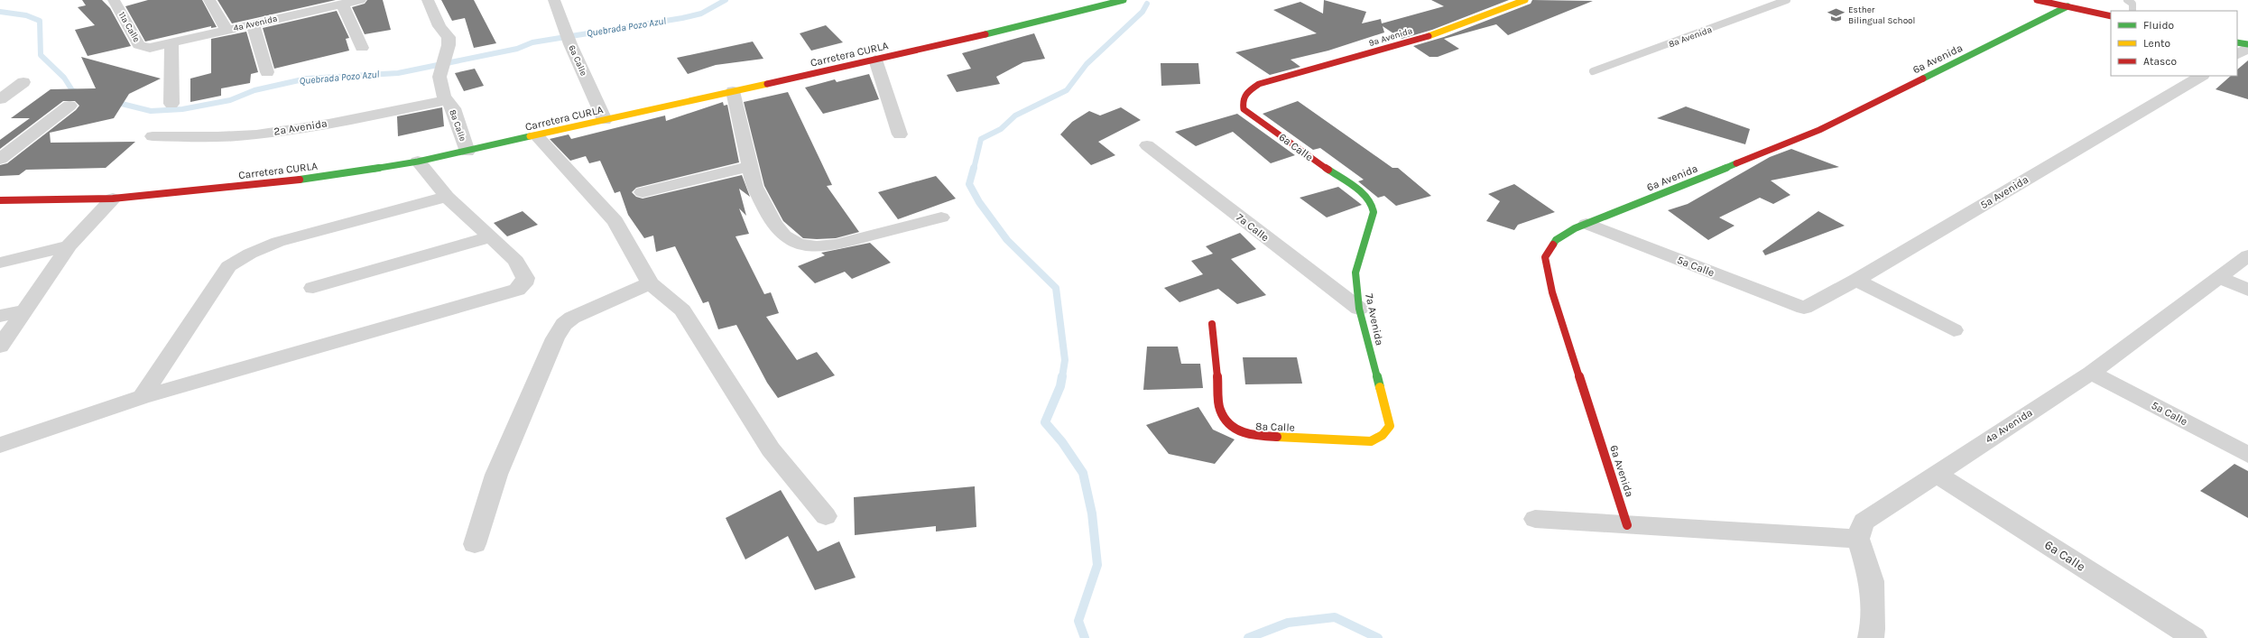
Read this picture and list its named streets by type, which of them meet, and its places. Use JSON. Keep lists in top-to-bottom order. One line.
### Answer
{"streets":{"street":["4ª Avenida","11ª Calle","9a Avenida","Carretera CURLA","6a Avenida","6ª Calle","8ª Calle","2a Avenida","6a Calle","5a Avenida","7a Calle","5a Calle","7a Avenida","4a Avenida","8a Calle"],"lane":["8a Avenida"]},"crossings":[["4ª Avenida","11ª Calle"],["9a Avenida","6a Calle"],["Carretera CURLA","6ª Calle"],["Carretera CURLA","8ª Calle"],["6a Avenida","5a Calle"],["8ª Calle","2a Avenida"],["6a Calle","7a Avenida"],["6a Calle","4a Avenida"],["5a Avenida","5a Calle"],["7a Calle","7a Avenida"],["5a Calle","4a Avenida"],["7a Avenida","8a Calle"]],"water":["Quebrada Pozo Azul"],"places":{"school or university":["Esther Bilingual School"]},"legend":["Fluido","Lento","Atasco"]}
